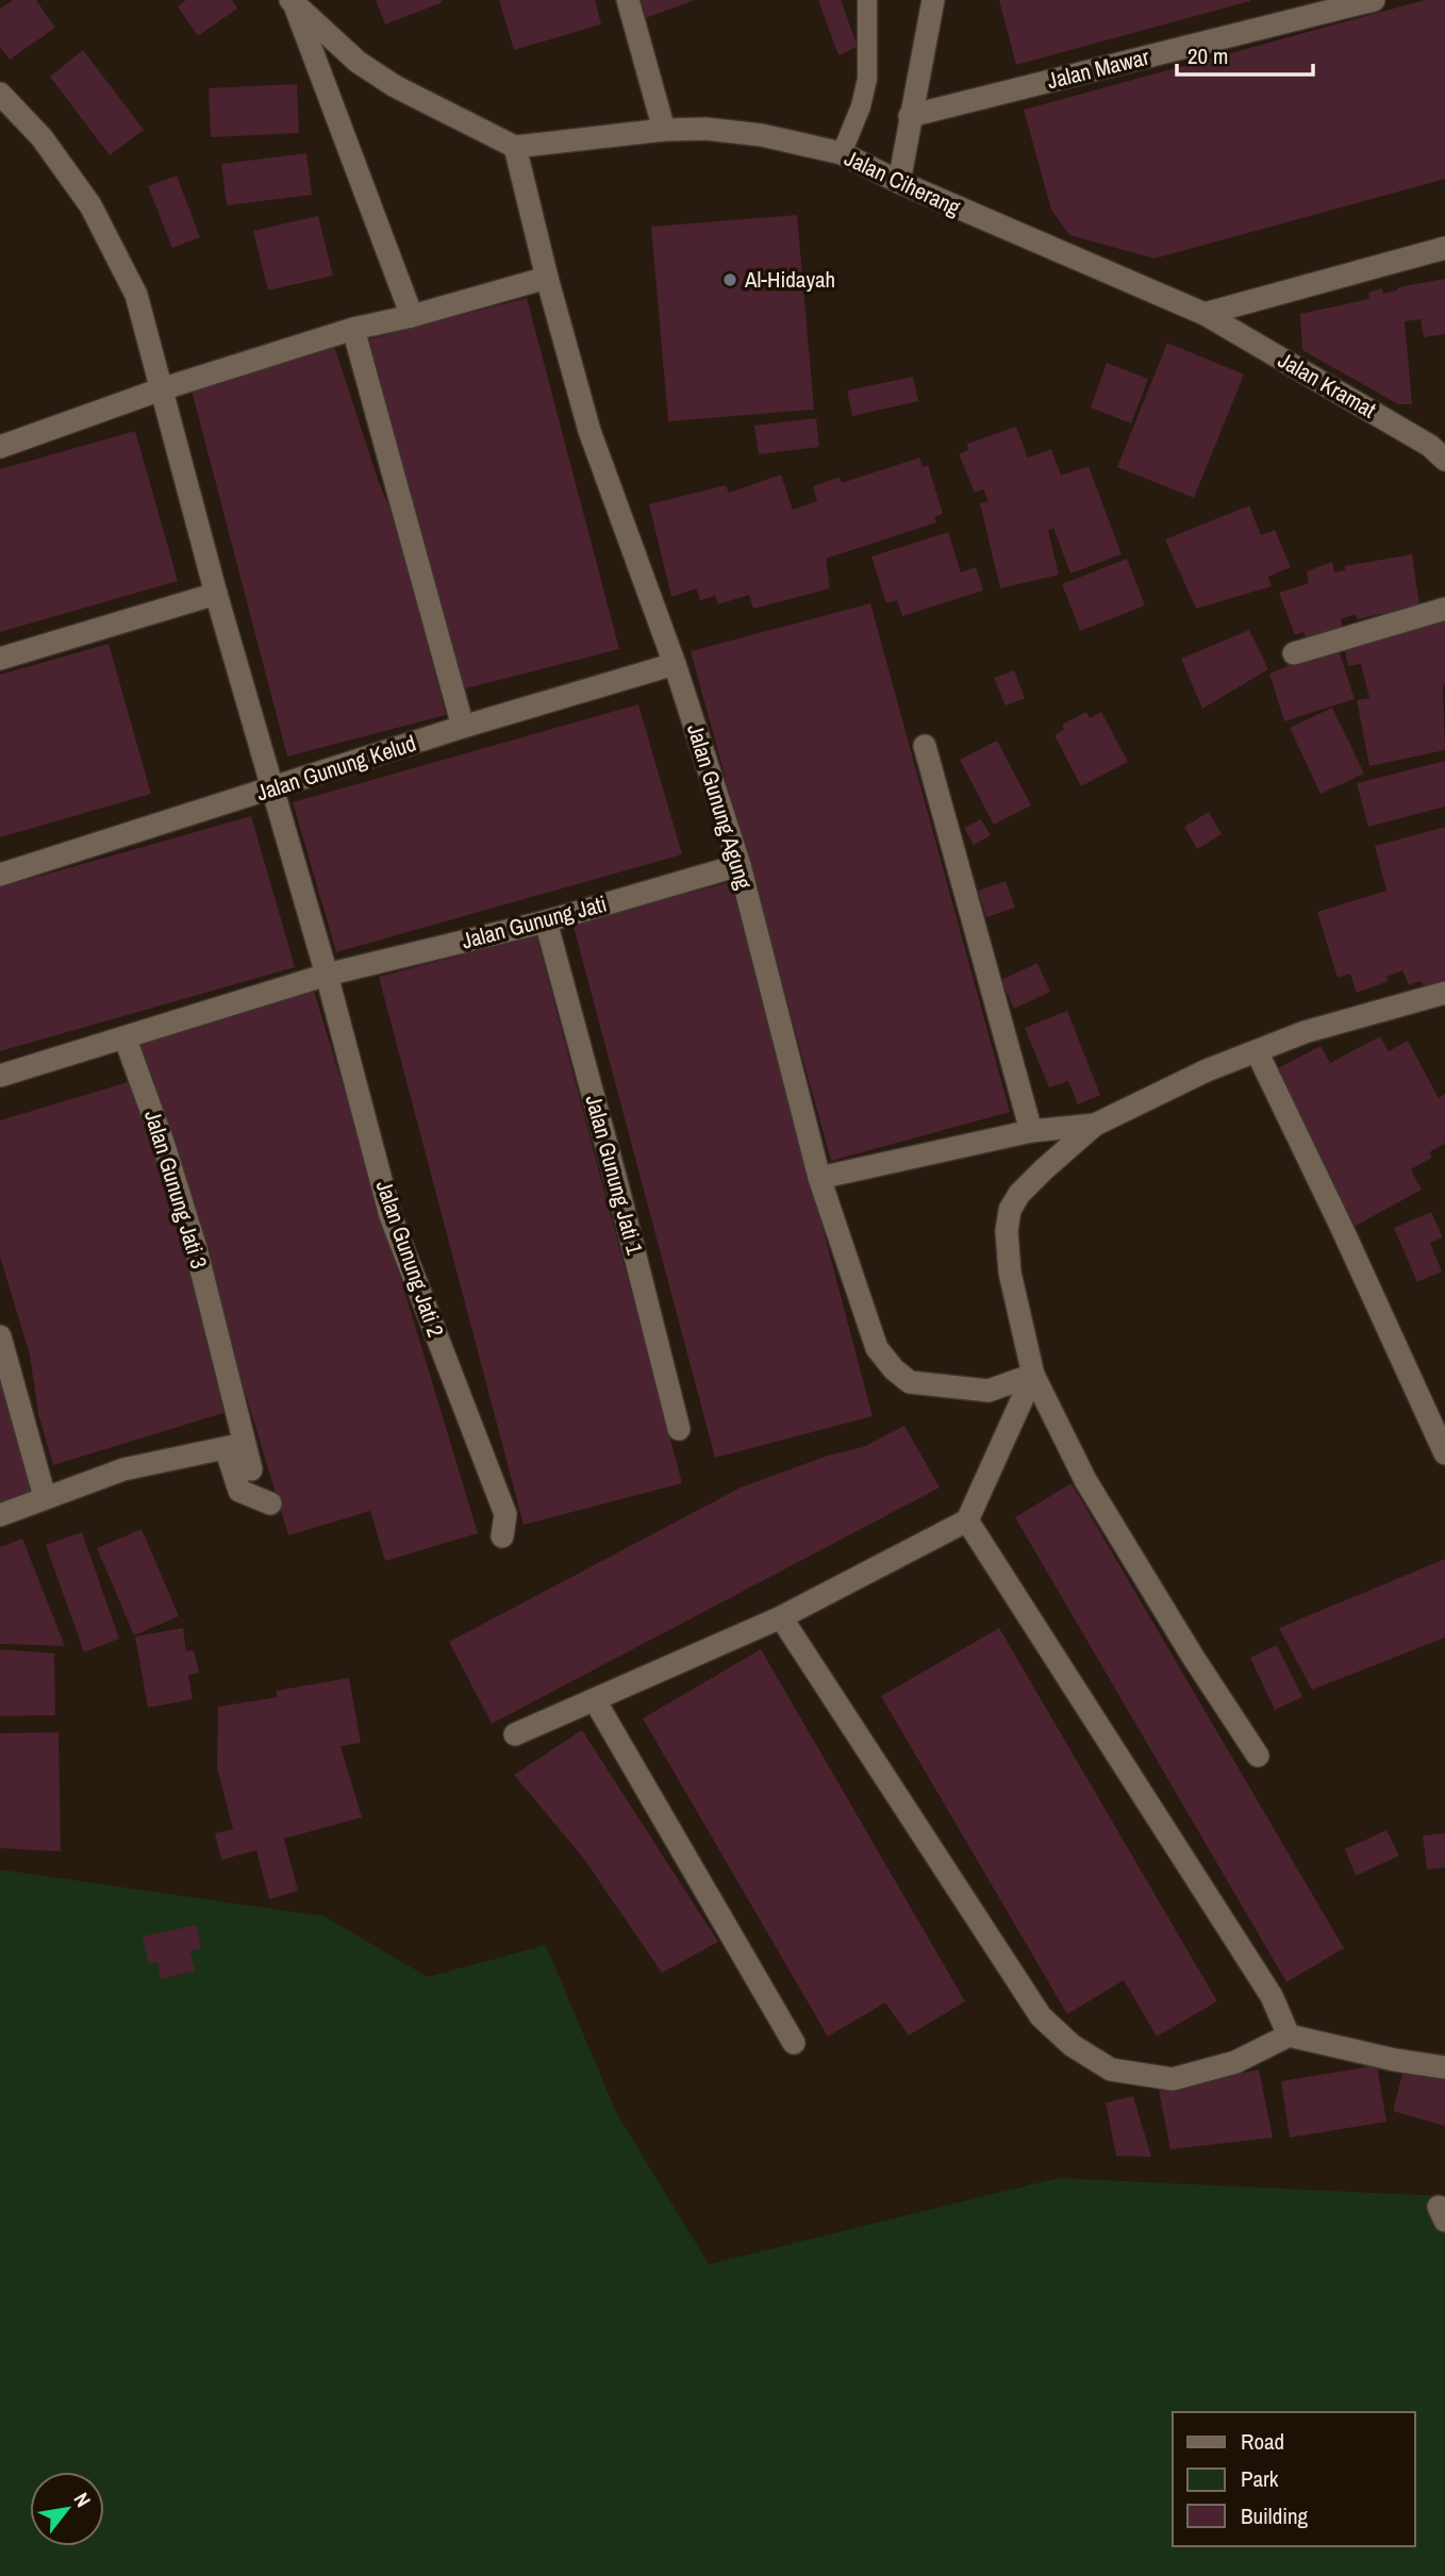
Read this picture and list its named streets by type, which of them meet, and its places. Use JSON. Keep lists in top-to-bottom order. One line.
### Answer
{"streets":{"street":["Jalan Mawar","Jalan Ciherang","Jalan Kramat","Jalan Gunung Kelud","Jalan Gunung Agung","Jalan Gunung Jati","Jalan Gunung Jati 1","Jalan Gunung Jati 3","Jalan Gunung Jati 2"]},"crossings":[["Jalan Ciherang","Jalan Kramat"],["Jalan Ciherang","Jalan Gunung Agung"],["Jalan Gunung Kelud","Jalan Gunung Agung"],["Jalan Gunung Kelud","Jalan Gunung Jati 2"],["Jalan Gunung Agung","Jalan Gunung Jati"],["Jalan Gunung Jati","Jalan Gunung Jati 1"],["Jalan Gunung Jati","Jalan Gunung Jati 3"],["Jalan Gunung Jati","Jalan Gunung Jati 2"]],"places":["Al-Hidayah"],"legend":["Road","Park","Building"],"scale_bar":"20 m","north":"top right"}
